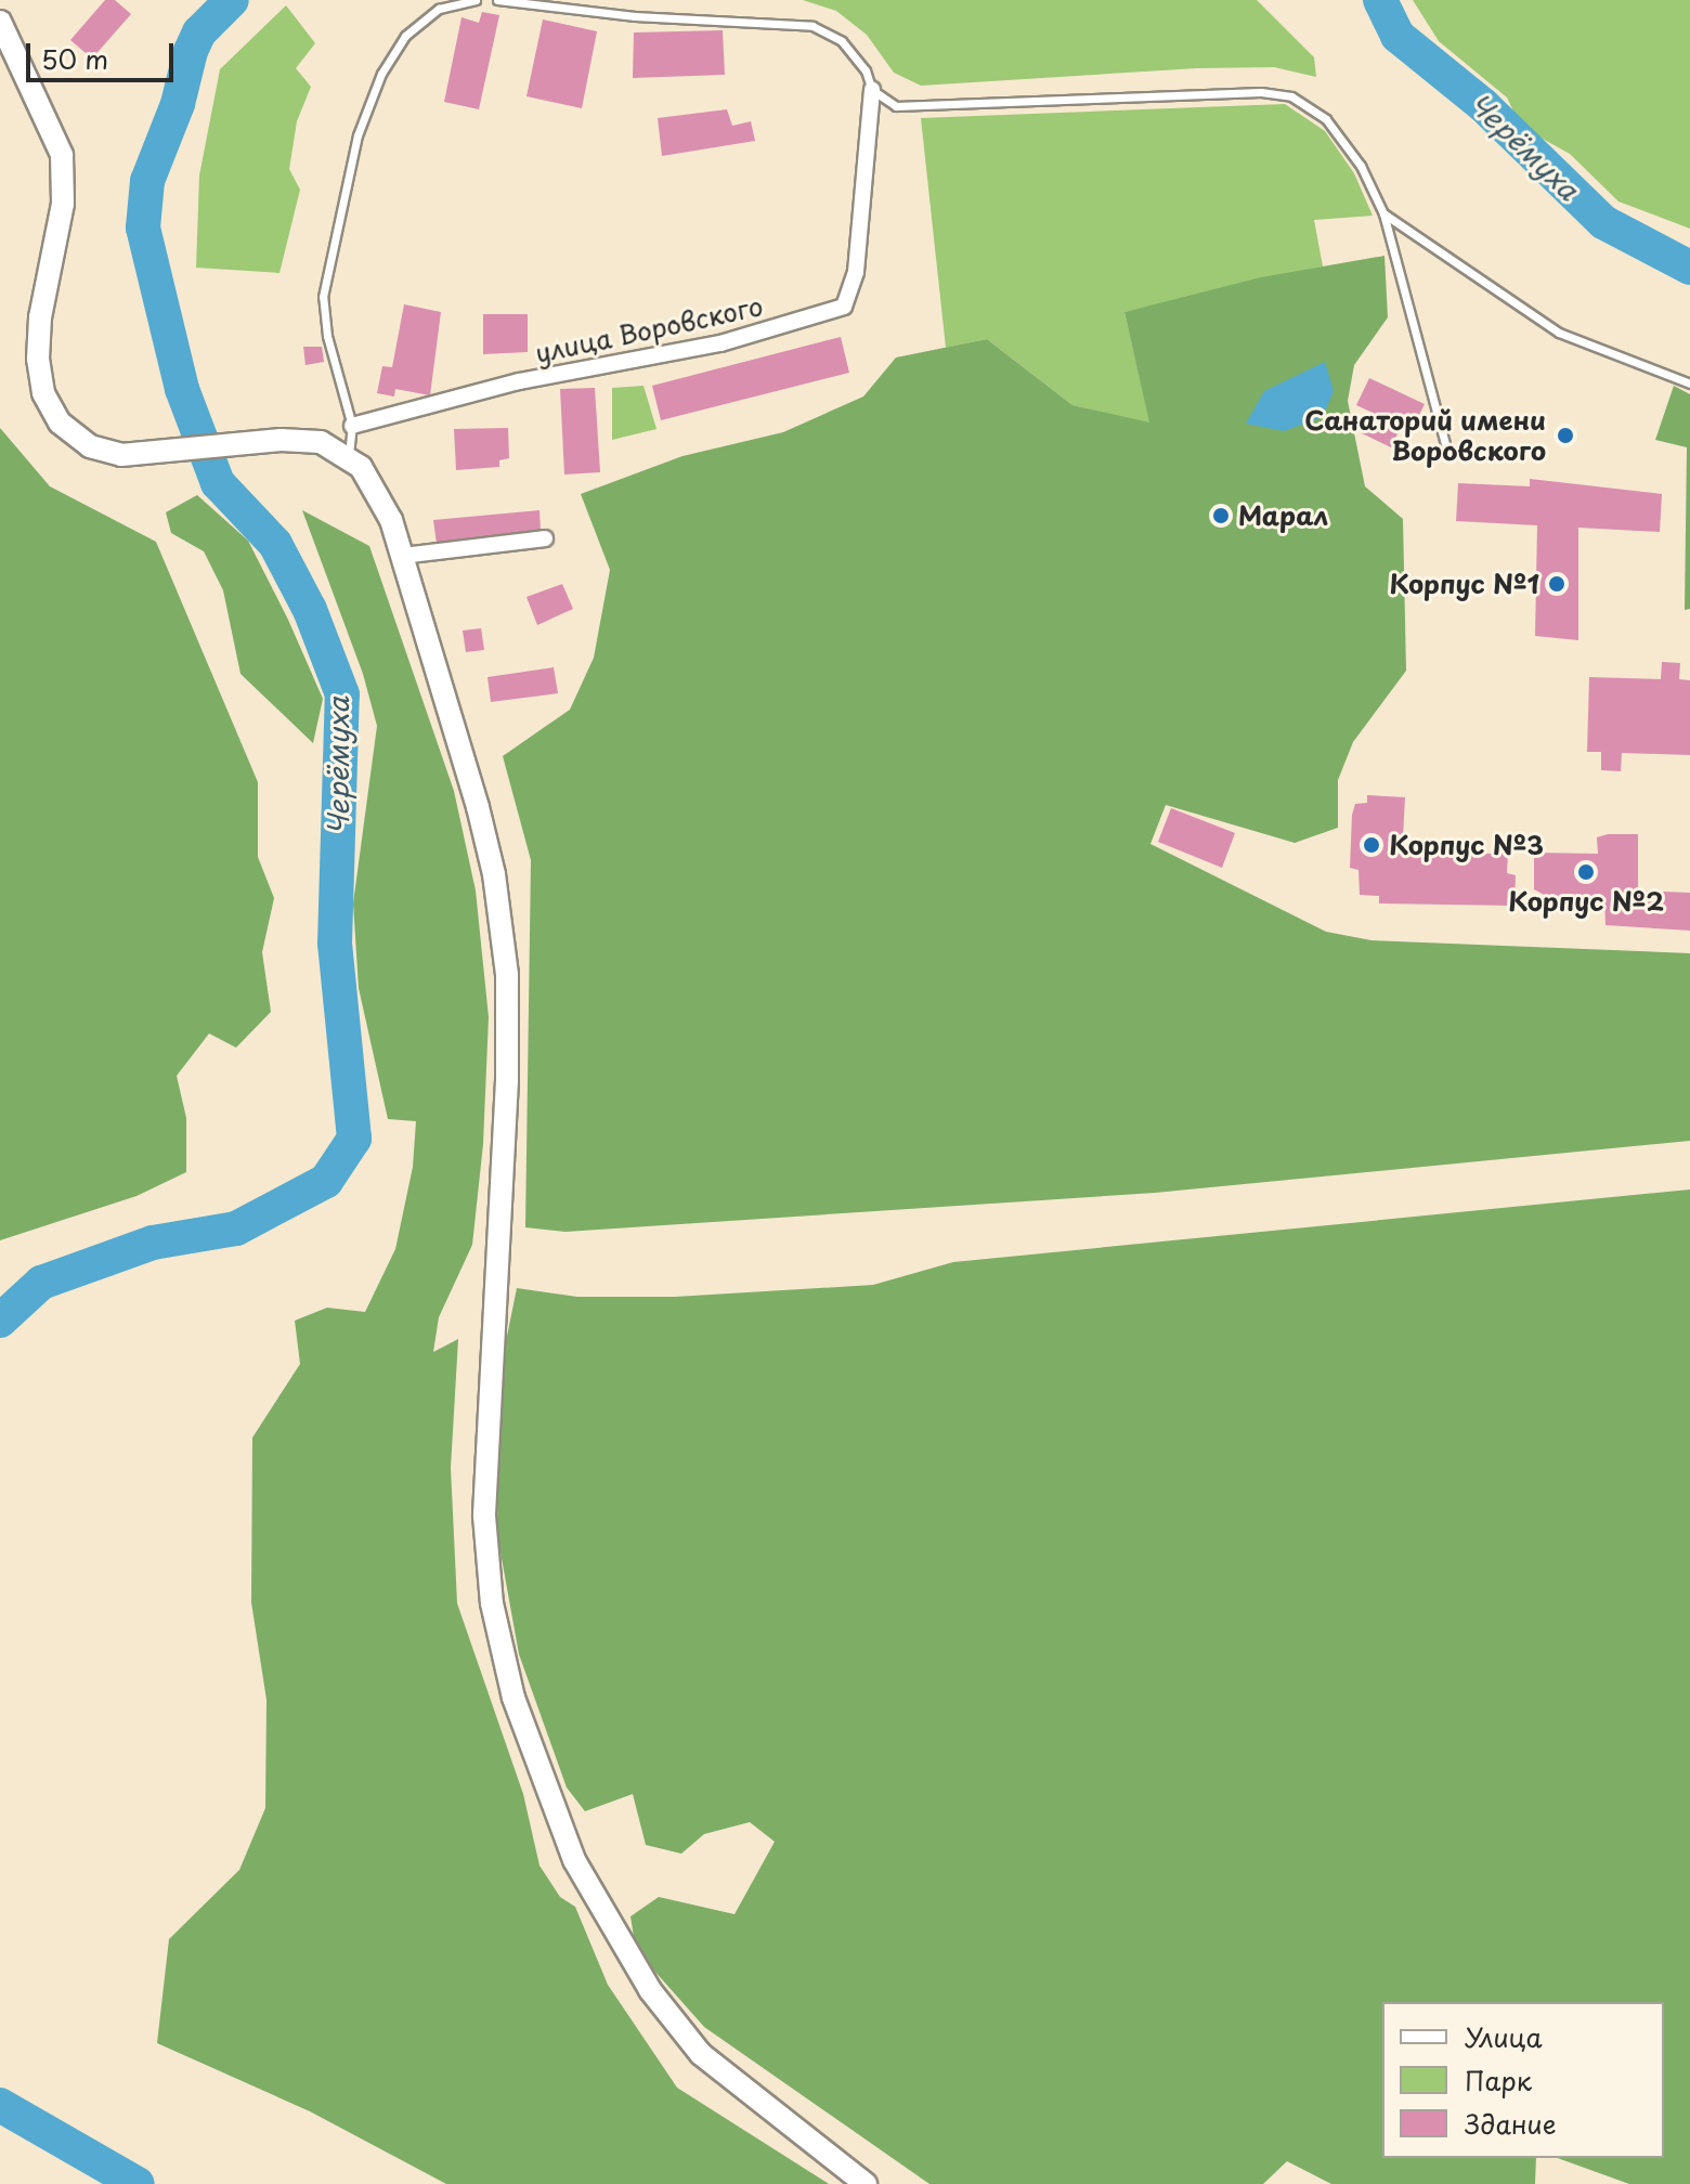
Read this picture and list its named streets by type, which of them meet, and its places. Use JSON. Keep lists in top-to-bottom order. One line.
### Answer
{"streets":{"street":["улица Воровского"]},"water":["Черёмуха"],"places":["Санаторий имени Воровского","Марал","Корпус №1","Корпус №3","Корпус №2"],"legend":["Улица","Парк","Здание"],"scale_bar":"50 m"}
